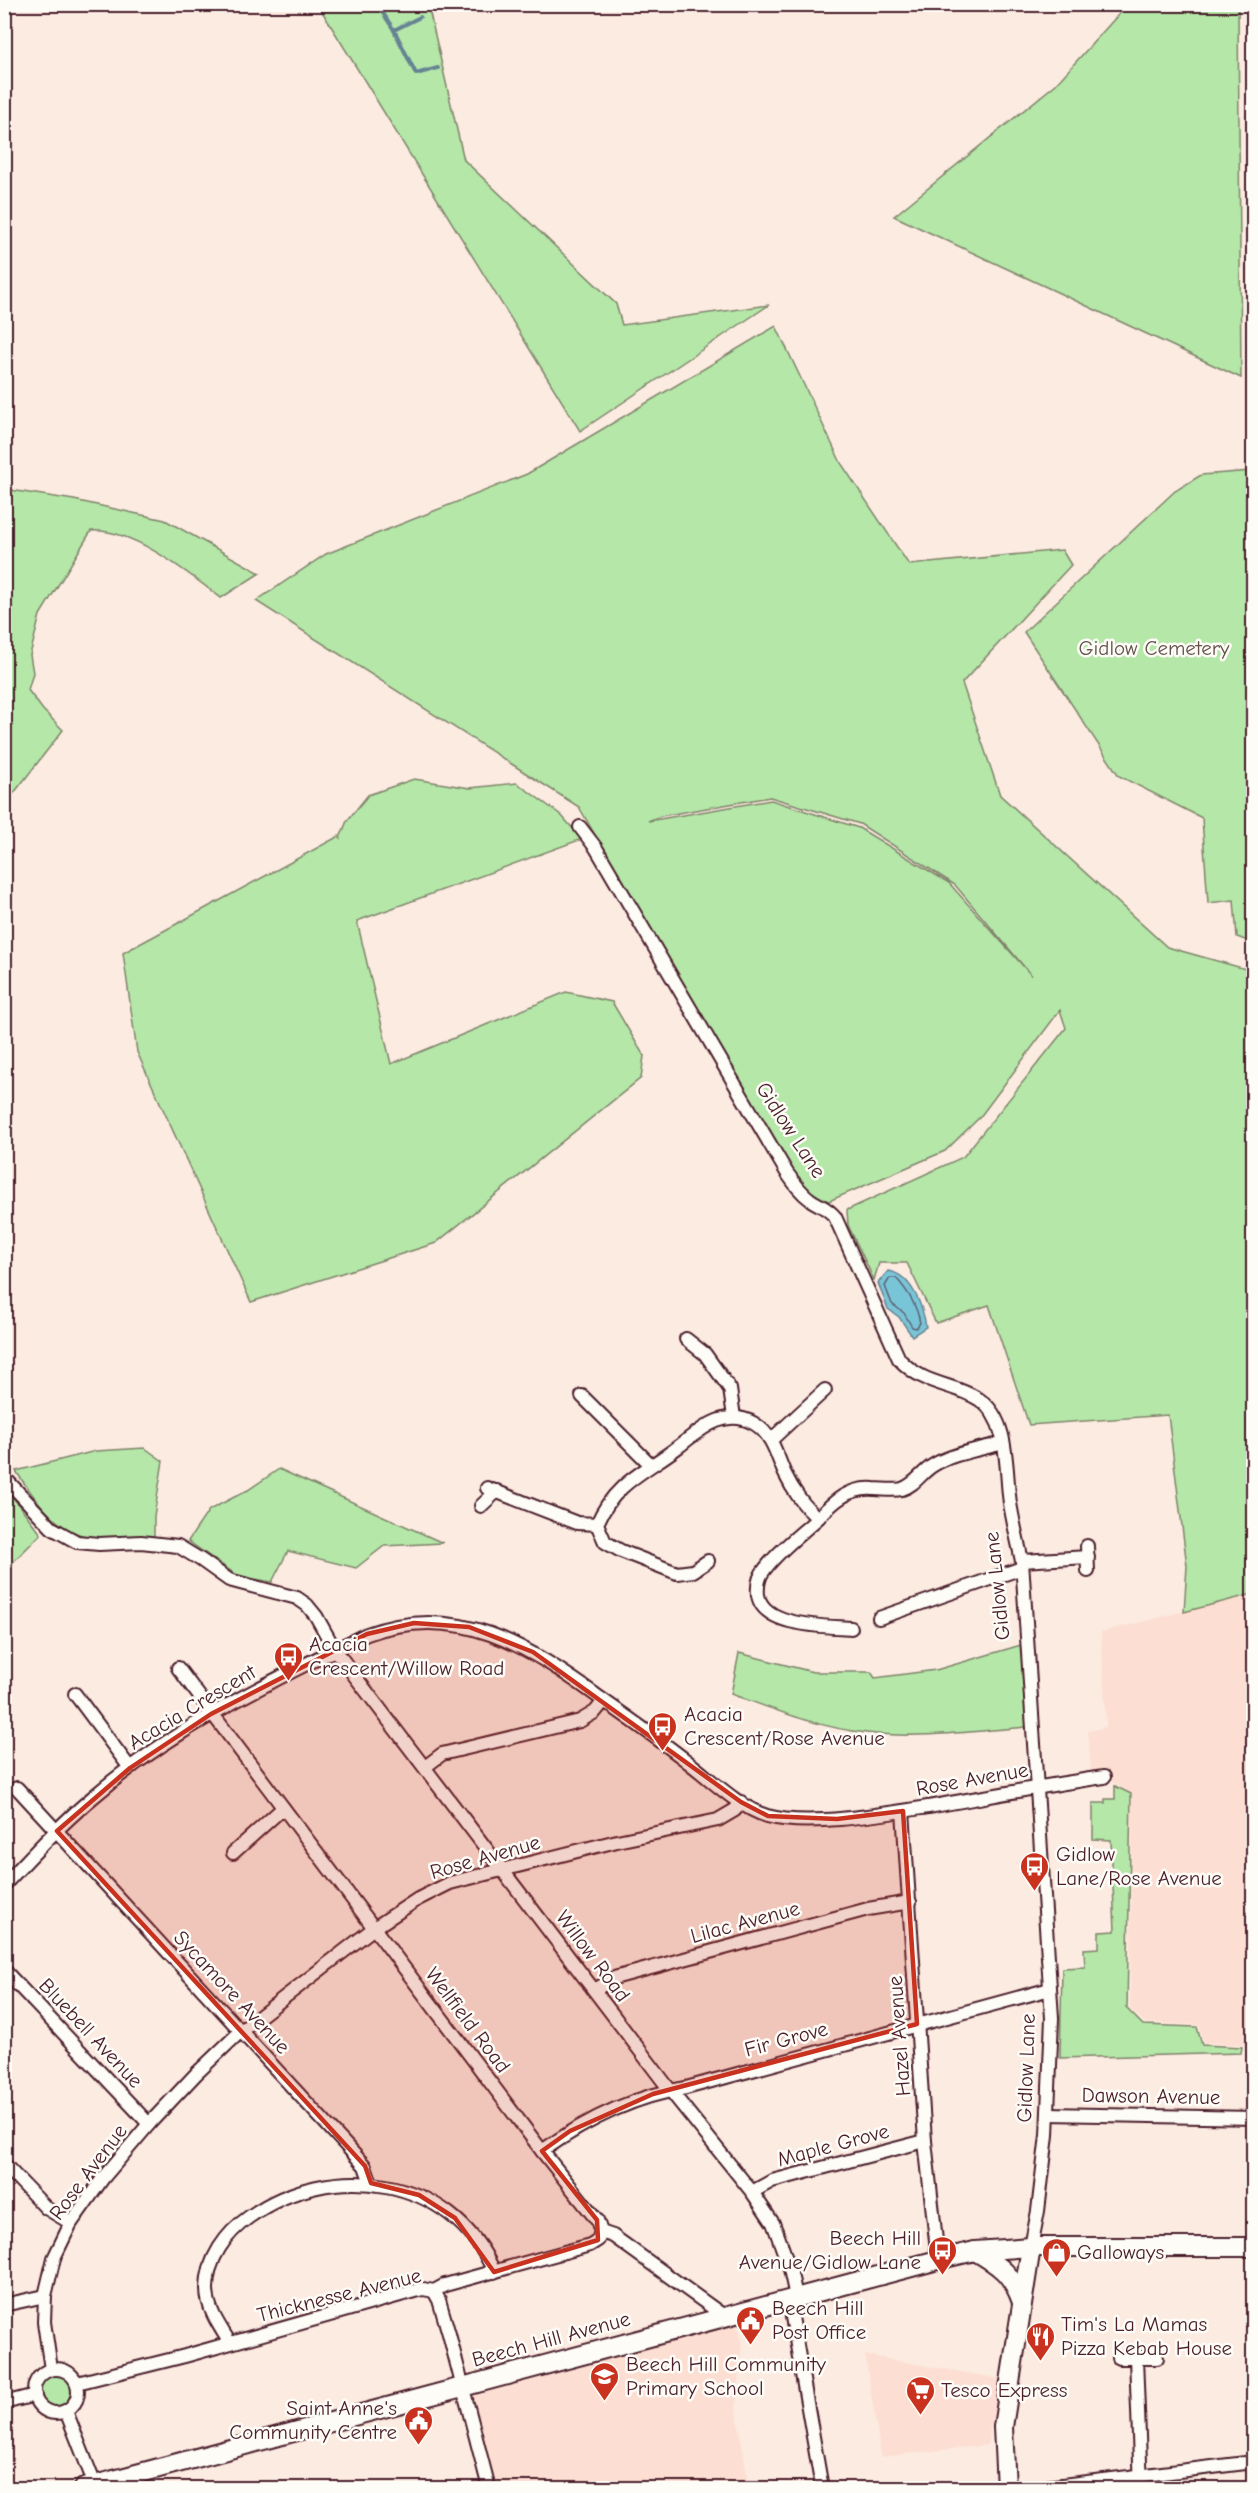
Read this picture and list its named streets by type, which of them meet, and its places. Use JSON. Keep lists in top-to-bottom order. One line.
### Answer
{"streets":{"street":["Gidlow Lane","Acacia Crescent","Rose Avenue","Lilac Avenue","Willow Road","Sycamore Avenue","Wellfield Road","Bluebell Avenue","Hazel Avenue","Fir Grove","Dawson Avenue","Maple Grove","Thicknesse Avenue","Beech Hill Avenue"]},"crossings":[["Gidlow Lane","Rose Avenue"],["Gidlow Lane","Fir Grove"],["Gidlow Lane","Dawson Avenue"],["Gidlow Lane","Beech Hill Avenue"],["Acacia Crescent","Rose Avenue"],["Acacia Crescent","Willow Road"],["Acacia Crescent","Sycamore Avenue"],["Acacia Crescent","Wellfield Road"],["Rose Avenue","Willow Road"],["Rose Avenue","Sycamore Avenue"],["Rose Avenue","Wellfield Road"],["Rose Avenue","Bluebell Avenue"],["Rose Avenue","Hazel Avenue"],["Rose Avenue","Thicknesse Avenue"],["Lilac Avenue","Willow Road"],["Lilac Avenue","Hazel Avenue"],["Willow Road","Fir Grove"],["Willow Road","Maple Grove"],["Willow Road","Beech Hill Avenue"],["Wellfield Road","Fir Grove"],["Wellfield Road","Thicknesse Avenue"],["Hazel Avenue","Fir Grove"],["Hazel Avenue","Maple Grove"],["Hazel Avenue","Beech Hill Avenue"]],"parks":["Gidlow Cemetery"],"places":{"bus stop":["Acacia Crescent/Willow Road","Acacia Crescent/Rose Avenue","Gidlow Lane/Rose Avenue","Beech Hill Avenue/Gidlow Lane"],"shop":["Galloways"],"public building":["Beech Hill Post Office","Saint Anne's Community Centre"],"restaurant":["Tim's La Mamas Pizza Kebab House"],"school or university":["Beech Hill Community Primary School"],"supermarket":["Tesco Express"]}}
